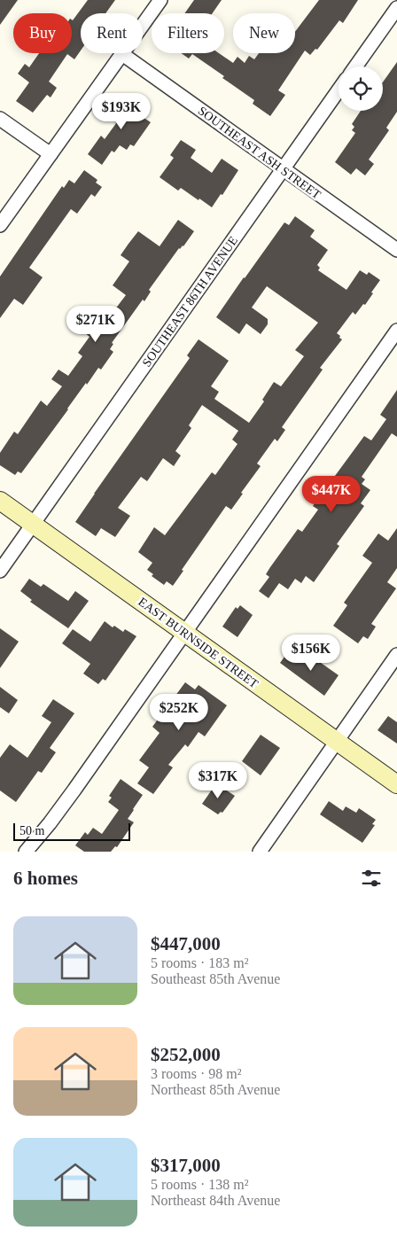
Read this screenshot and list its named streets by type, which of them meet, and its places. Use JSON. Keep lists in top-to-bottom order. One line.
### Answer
{"streets":{"street":["SOUTHEAST ASH STREET","SOUTHEAST 86TH AVENUE","EAST BURNSIDE STREET"]},"crossings":[["SOUTHEAST ASH STREET","SOUTHEAST 86TH AVENUE"],["SOUTHEAST 86TH AVENUE","EAST BURNSIDE STREET"]],"scale_bar":"50 m","page":{"chip":["Buy","Rent","Filters","New"],"price":["$193K","$271K","$447K","$156K","$252K","$317K"],"scale":"50 m","heading":"6 homes","list":[{"name":"$447,000","note":"5 rooms · 183 m² · Southeast 85th Avenue"},{"name":"$252,000","note":"3 rooms · 98 m² · Northeast 85th Avenue"},{"name":"$317,000","note":"5 rooms · 138 m² · Northeast 84th Avenue"}]}}
